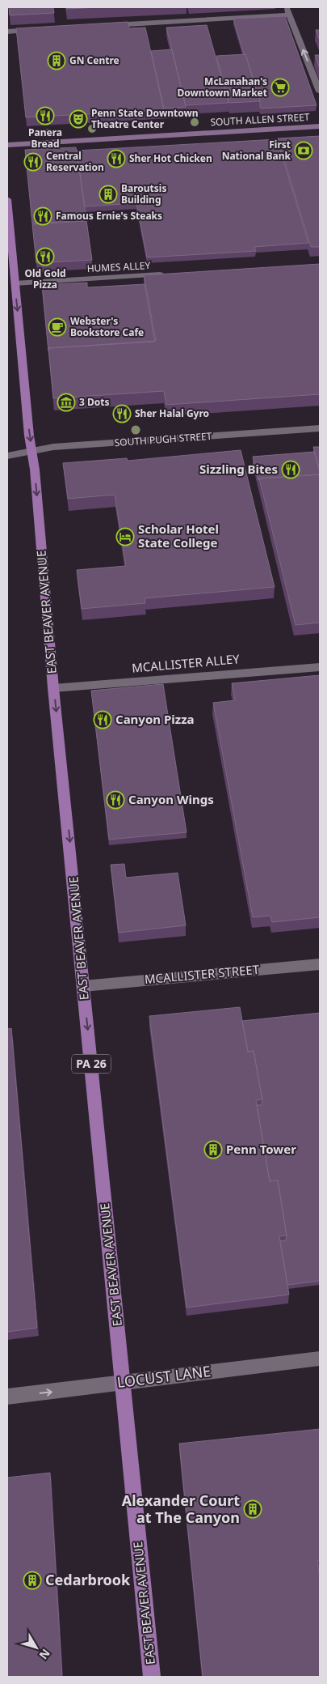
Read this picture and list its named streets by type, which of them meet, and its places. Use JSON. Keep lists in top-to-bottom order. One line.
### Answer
{"streets":{"main road":["EAST BEAVER AVENUE","PA 26"],"street":["SOUTH ALLEN STREET","HUMES ALLEY","SOUTH PUGH STREET","MCALLISTER ALLEY","MCALLISTER STREET","LOCUST LANE"]},"crossings":[["HUMES ALLEY","EAST BEAVER AVENUE"],["SOUTH PUGH STREET","EAST BEAVER AVENUE"],["EAST BEAVER AVENUE","MCALLISTER ALLEY"],["EAST BEAVER AVENUE","MCALLISTER STREET"],["EAST BEAVER AVENUE","LOCUST LANE"]],"one_way":["EAST BEAVER AVENUE","LOCUST LANE"],"places":{"building":["GN Centre","Baroutsis Building","Penn Tower","Alexander Court at The Canyon","Cedarbrook"],"supermarket":["McLanahan's Downtown Market"],"restaurant":["Panera Bread","Sher Hot Chicken","Central Reservation","Famous Ernie's Steaks","Old Gold Pizza","Sher Halal Gyro","Sizzling Bites","Canyon Pizza","Canyon Wings"],"theatre":["Penn State Downtown Theatre Center"],"bank":["First National Bank"],"cafe":["Webster's Bookstore Cafe"],"museum":["3 Dots"],"hotel":["Scholar Hotel State College"]},"north":"bottom right"}
